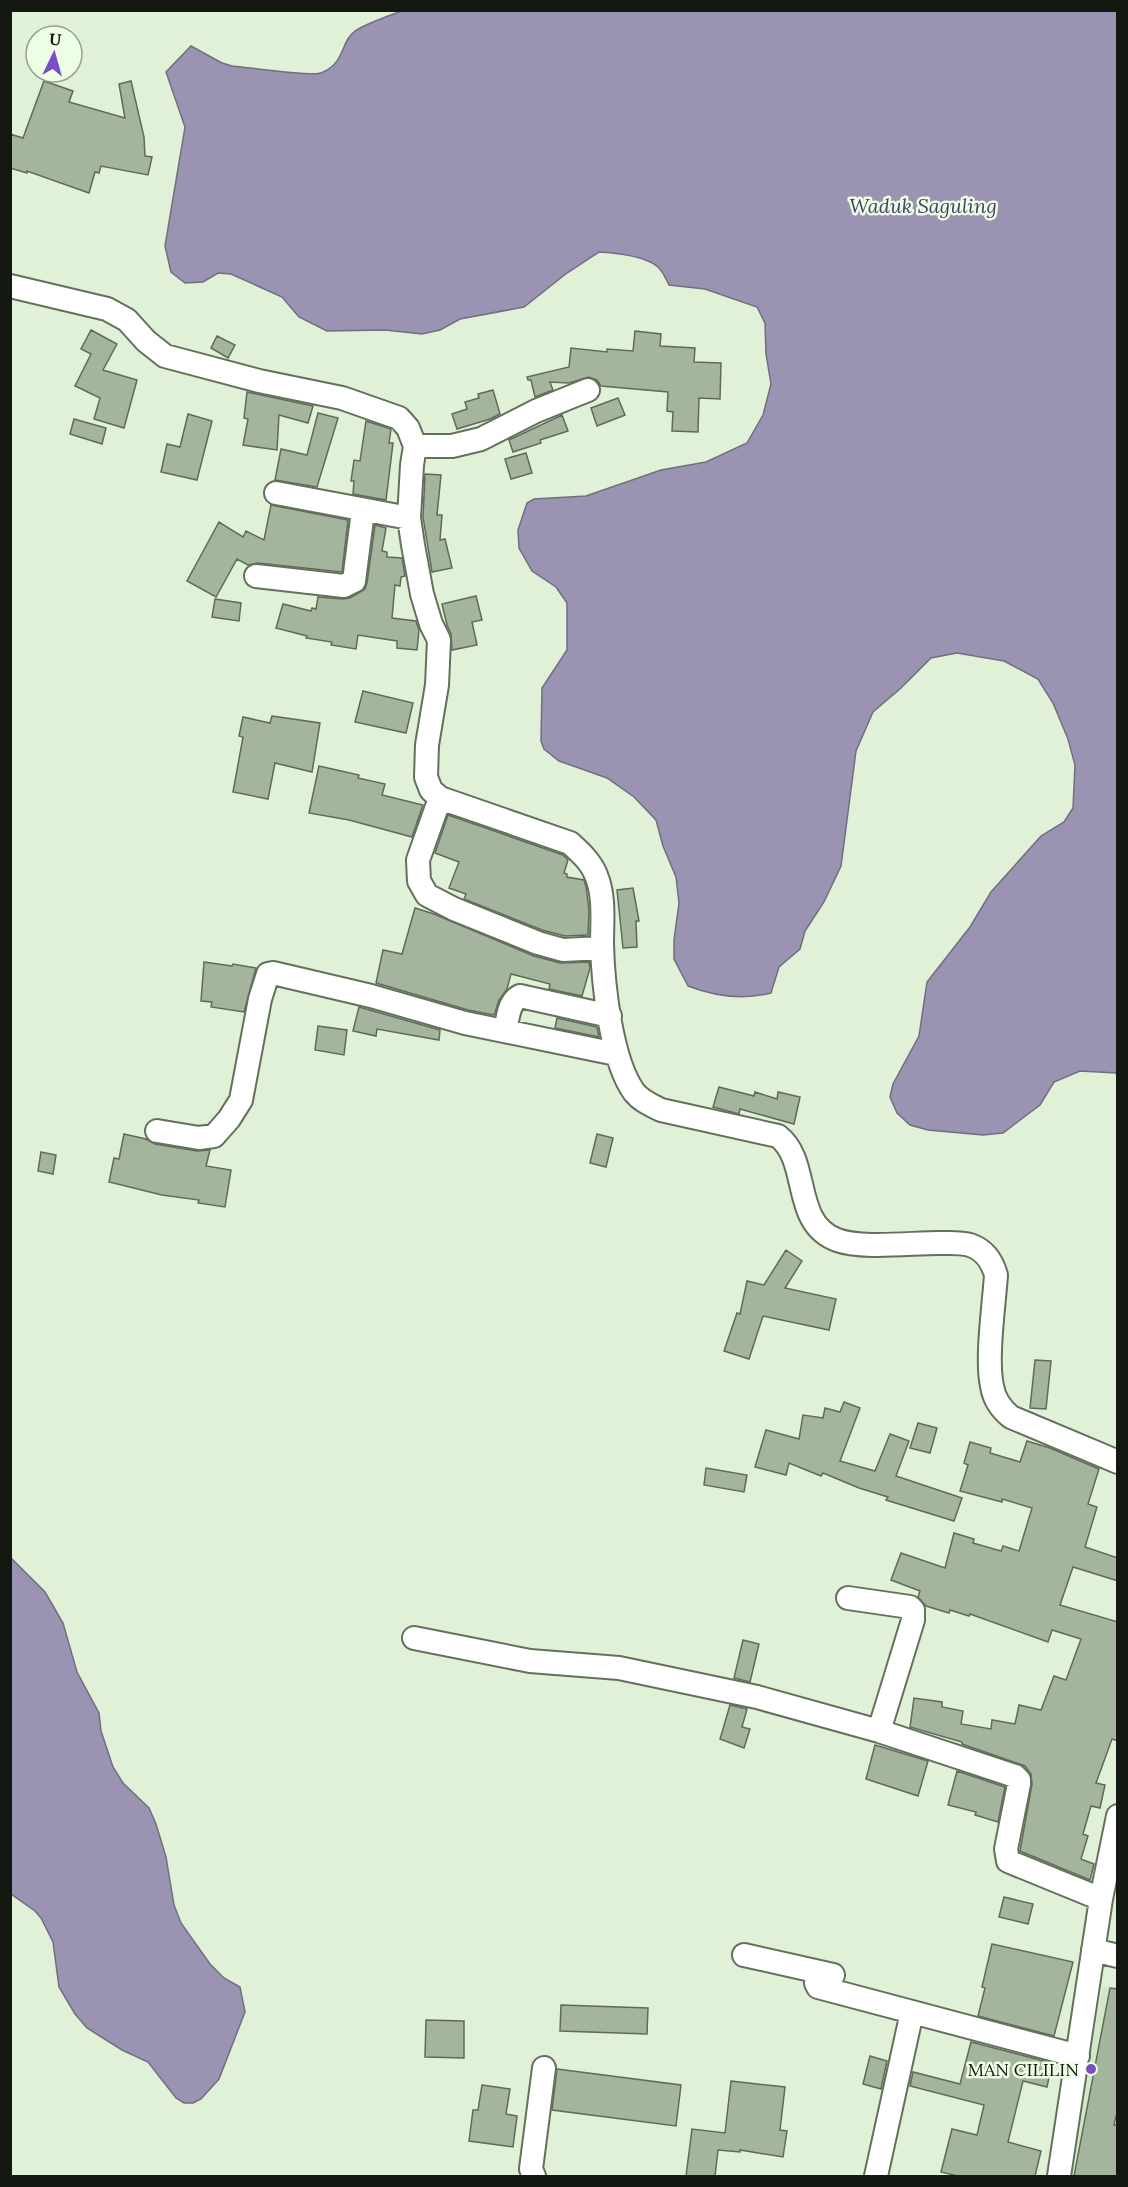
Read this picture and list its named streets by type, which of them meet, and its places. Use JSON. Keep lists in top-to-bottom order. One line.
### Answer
{"water":["Waduk Saguling"],"places":["MAN CILILIN"],"north":"top"}
